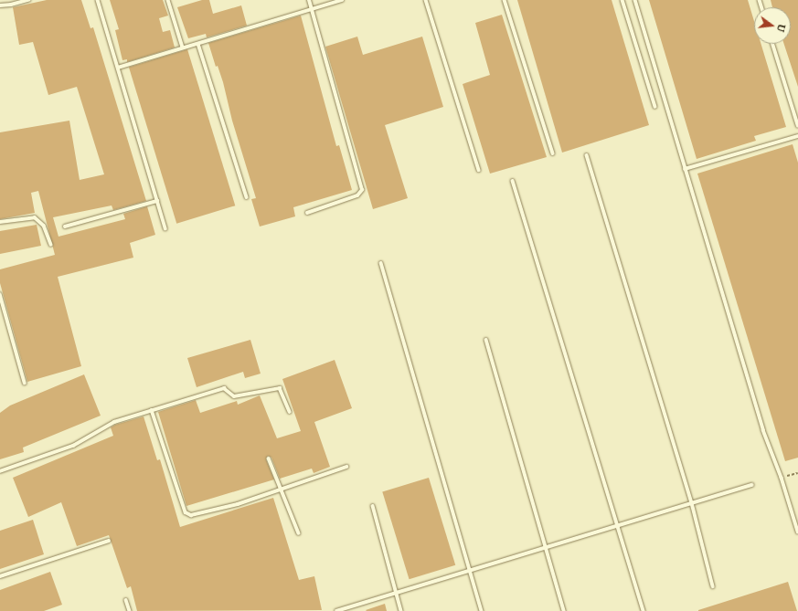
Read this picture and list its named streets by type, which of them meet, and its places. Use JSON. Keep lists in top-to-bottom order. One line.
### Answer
{"north":"right"}
